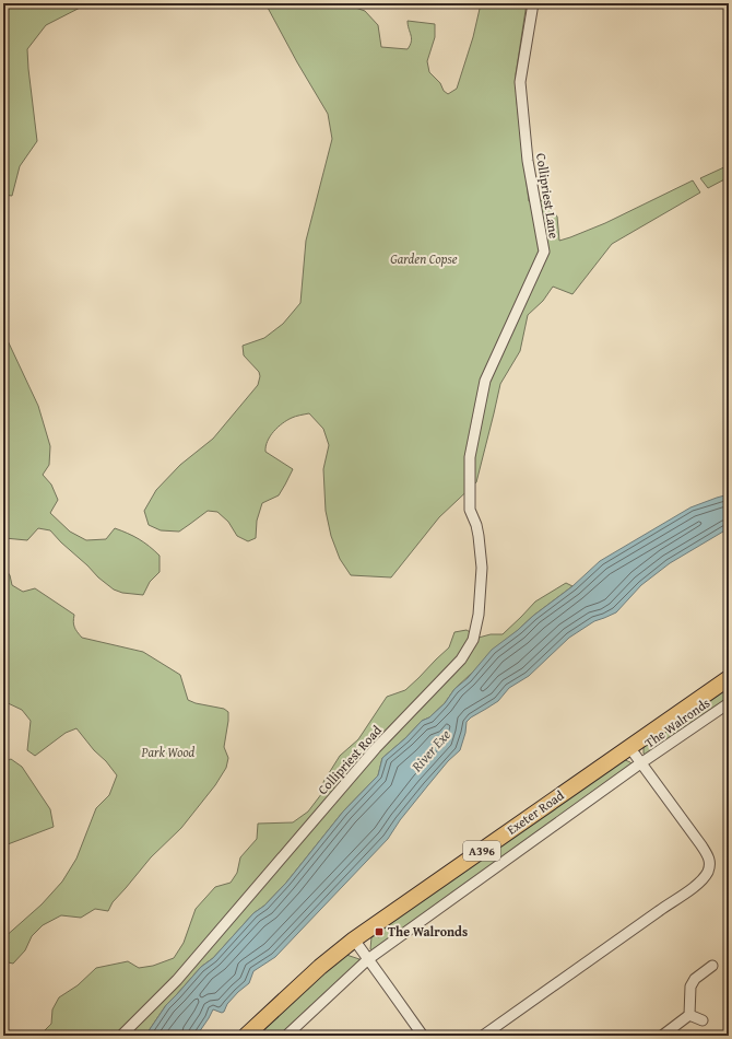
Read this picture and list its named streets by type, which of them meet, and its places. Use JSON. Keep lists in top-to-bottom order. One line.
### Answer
{"streets":{"main road":["Exeter Road","A396"],"street":["Collipriest Lane","The Walronds","Collipriest Road"]},"crossings":[["Collipriest Lane","Collipriest Road"],["The Walronds","Exeter Road"]],"water":["River Exe"],"parks":["Garden Copse","Park Wood"],"places":{"transit":["The Walronds"]}}
